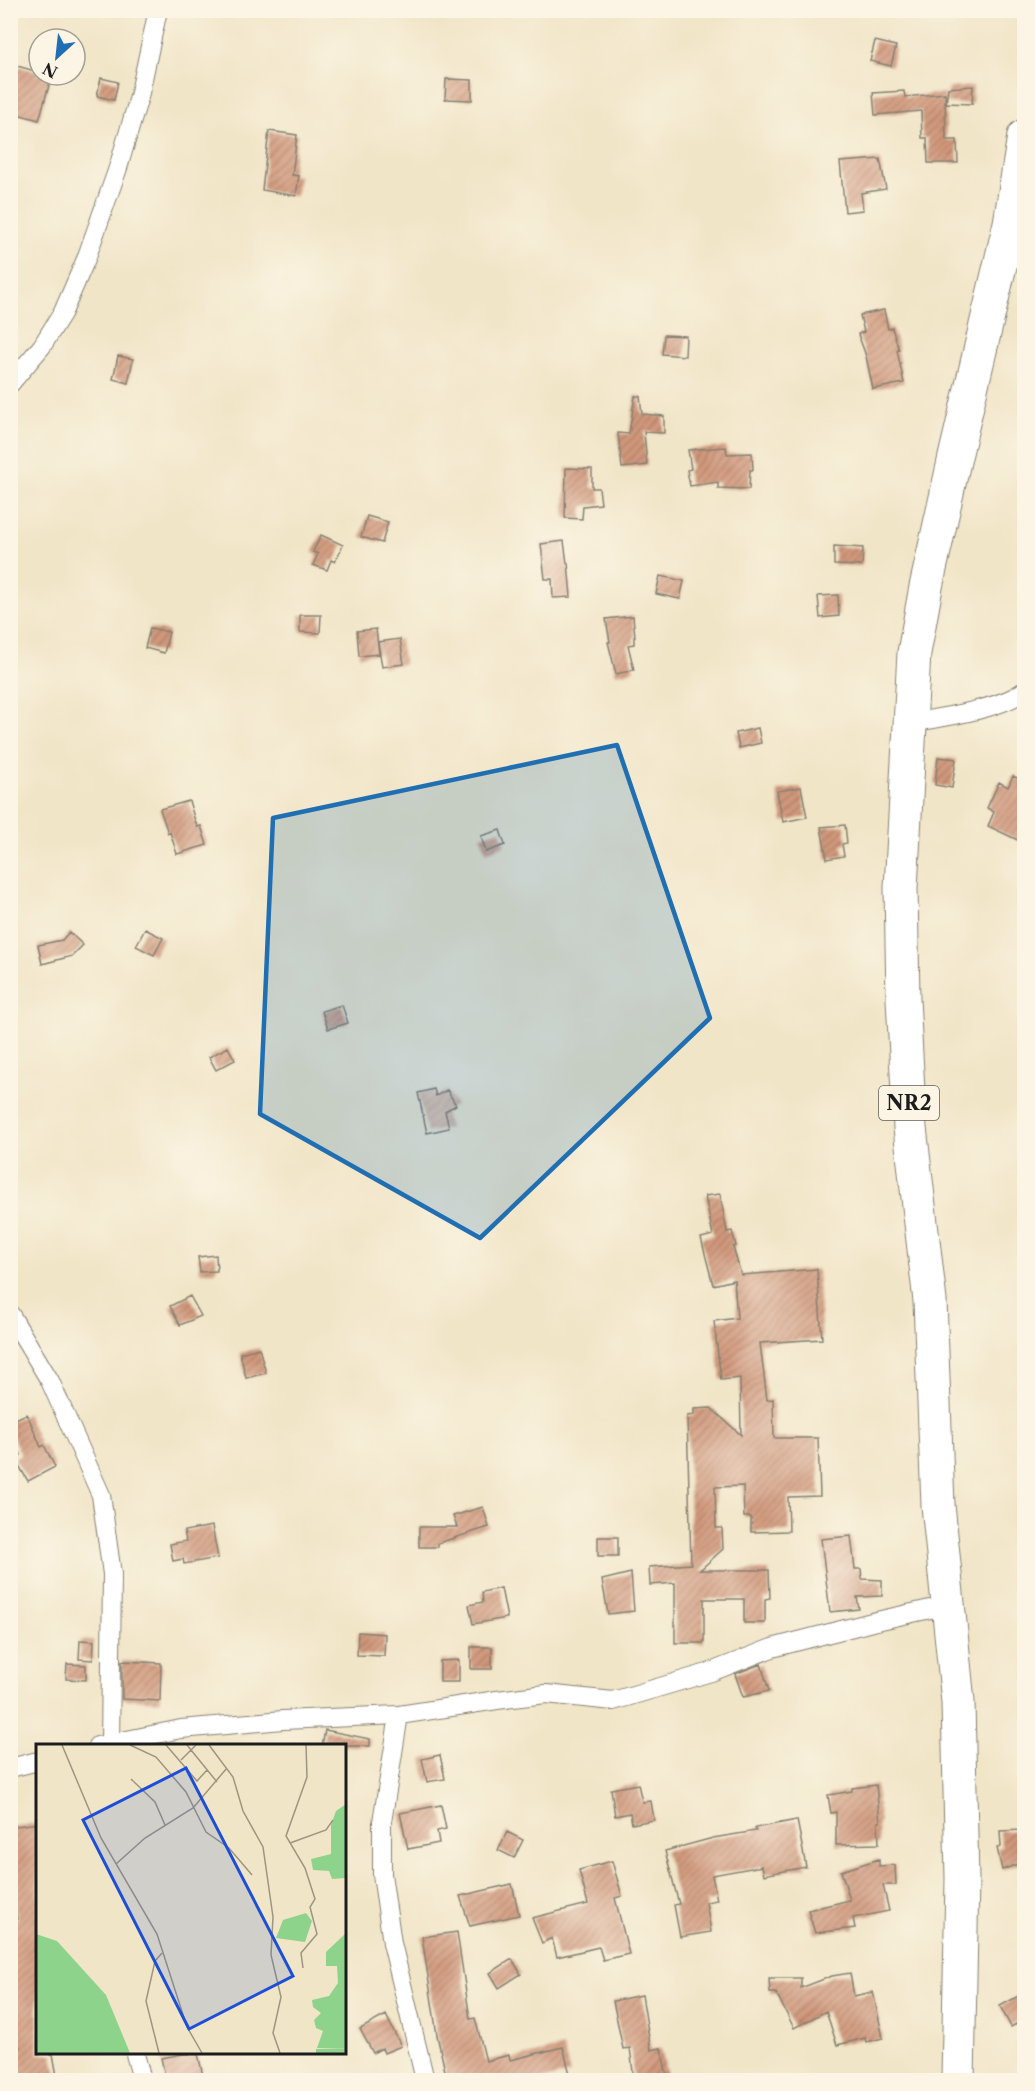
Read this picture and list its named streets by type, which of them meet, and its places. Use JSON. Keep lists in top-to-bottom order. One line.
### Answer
{"streets":{"highway":["NR2"]},"north":"bottom left"}
